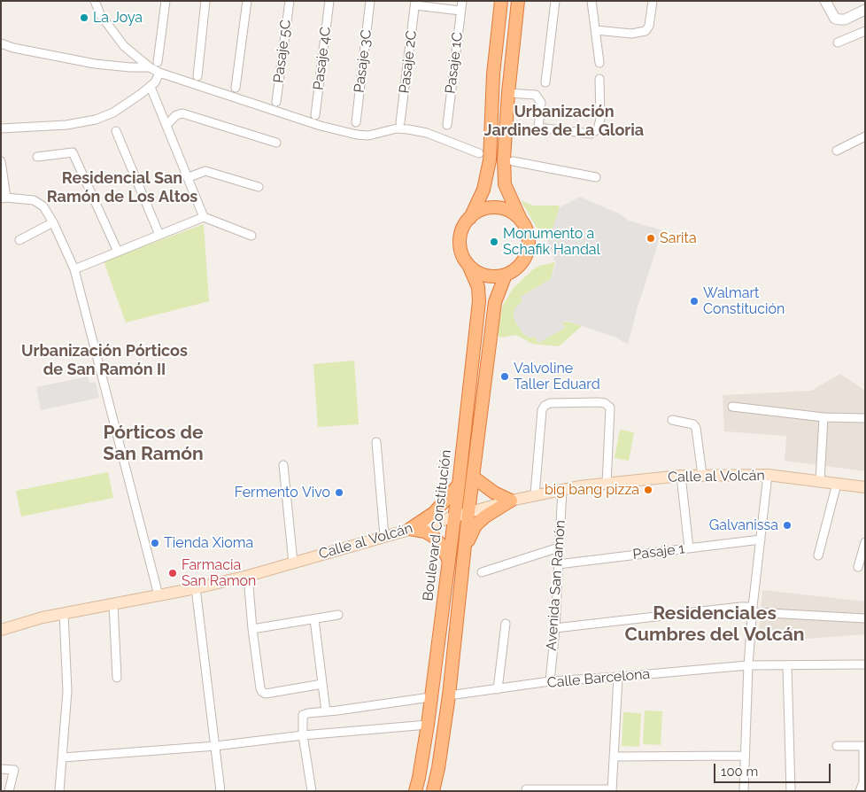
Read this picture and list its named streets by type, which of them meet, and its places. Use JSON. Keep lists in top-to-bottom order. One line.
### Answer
{"streets":{"highway":["Boulevard Constitución"],"main road":["Calle al Volcán"],"street":["Pasaje 5C","Pasaje 4C","Pasaje 3C","Pasaje 2C","Pasaje 1C","Pasaje 1","Avenida San Ramón","Calle Barcelona"]},"crossings":[["Calle al Volcán","Boulevard Constitución"],["Calle al Volcán","Avenida San Ramón"],["Boulevard Constitución","Calle Barcelona"],["Pasaje 1","Avenida San Ramón"],["Avenida San Ramón","Calle Barcelona"]],"districts":["Urbanización Jardines de La Gloria","Residencial San Ramón de Los Altos","Urbanización Pórticos de San Ramón II","Pórticos de San Ramón","Residenciales Cumbres del Volcán"],"places":["La Joya","Sarita","Monumento a Schafik Handal","Walmart Constitución","Valvoline Taller Eduard","big bang pizza","Fermento Vivo","Galvanissa","Tienda Xioma","Farmacia San Ramon"],"scale_bar":"100 m"}
